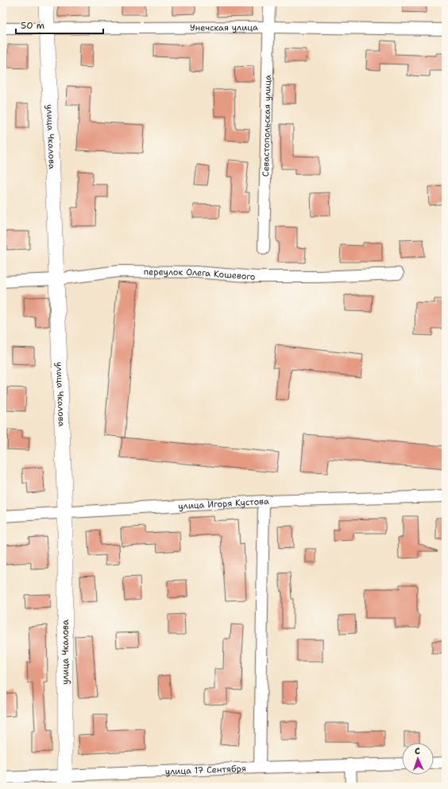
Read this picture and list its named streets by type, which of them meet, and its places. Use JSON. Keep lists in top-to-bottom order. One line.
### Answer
{"streets":{"street":["Унечская улица","Севастопольская улица","улица Чкалова","переулок Олега Кошевого","улица Игоря Кустова","улица 17 Сентября"]},"crossings":[["Унечская улица","Севастопольская улица"],["Унечская улица","улица Чкалова"],["улица Чкалова","переулок Олега Кошевого"],["улица Чкалова","улица Игоря Кустова"],["улица Чкалова","улица 17 Сентября"]],"scale_bar":"50 m","north":"top"}
